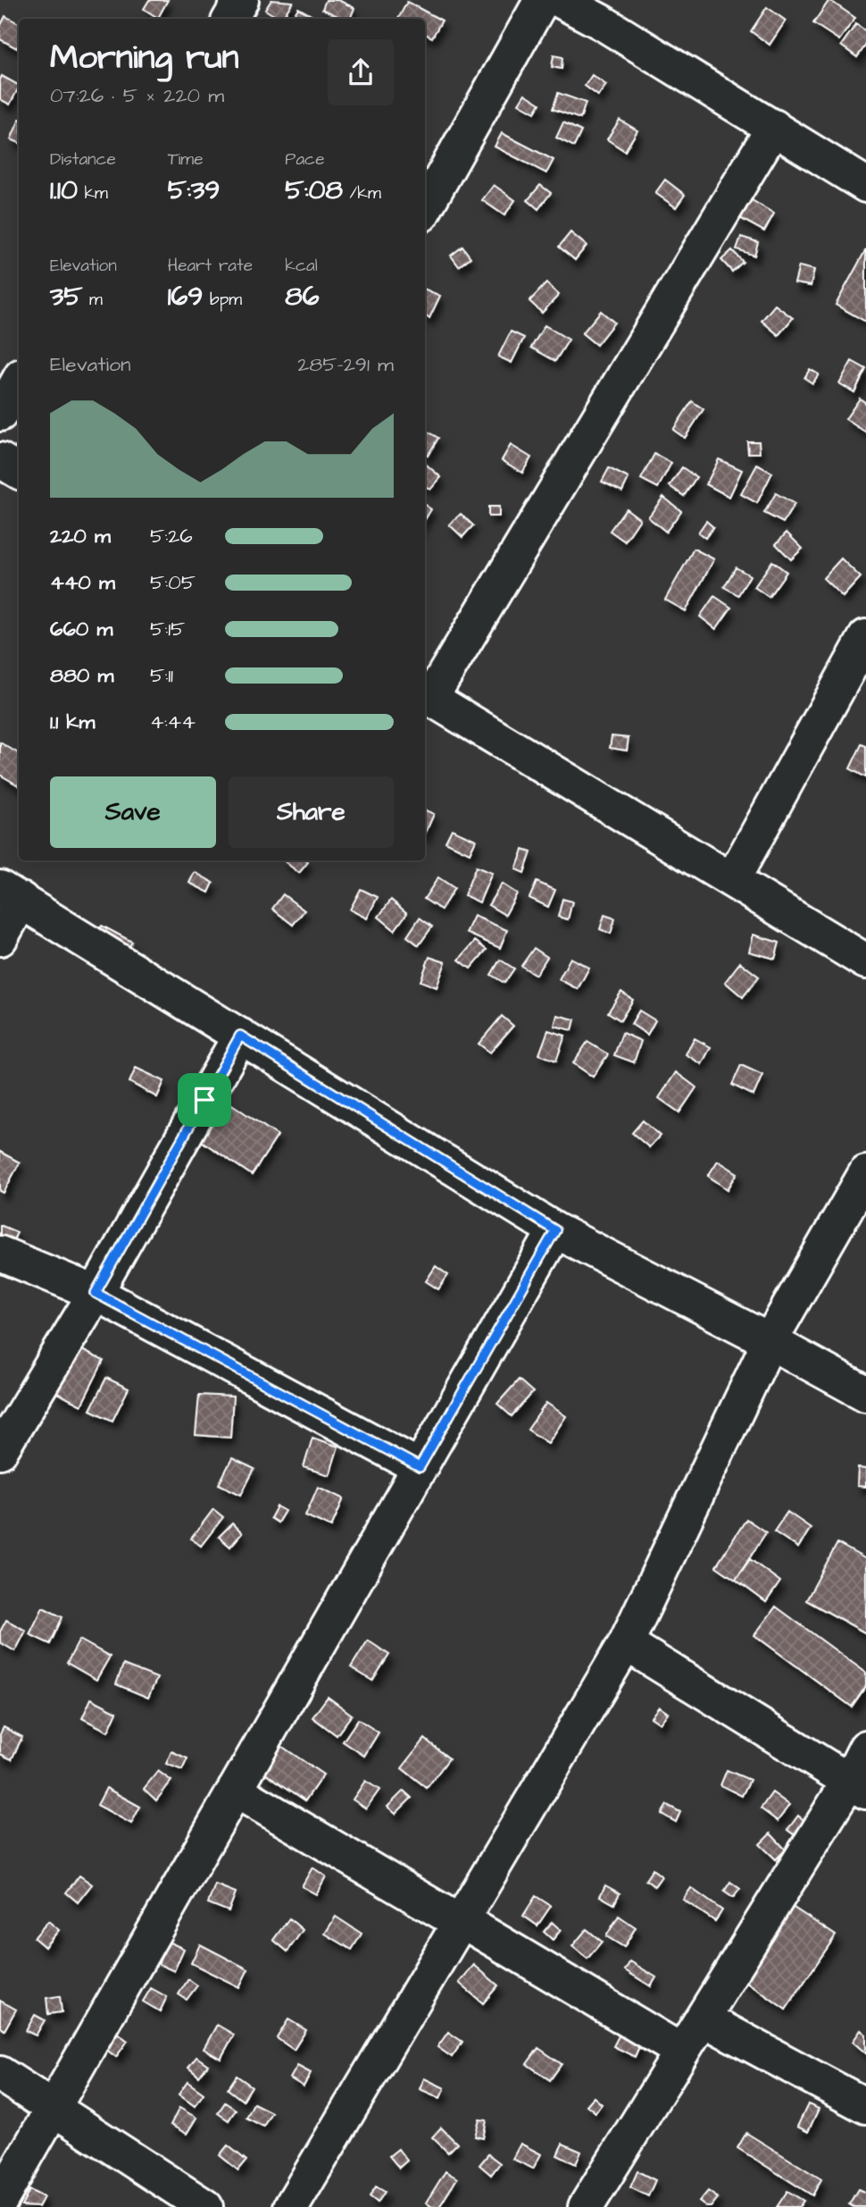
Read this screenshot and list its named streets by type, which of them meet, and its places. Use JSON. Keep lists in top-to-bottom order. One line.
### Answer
{"page":{"heading":["Morning run","07:26 · 5 × 220 m"],"stats":[["Distance","1.10 km"],["Time","5:39"],["Pace","5:08 /km"],["Elevation","35 m"],["Heart rate","169 bpm"],["kcal","86"]],"chart":["Elevation","285–291 m"],"list":[{"name":"220 m","note":"5:26"},{"name":"440 m","note":"5:05"},{"name":"660 m","note":"5:15"},{"name":"880 m","note":"5:11"},{"name":"1.1 km","note":"4:44"}],"buttons":["Save","Share"]}}
